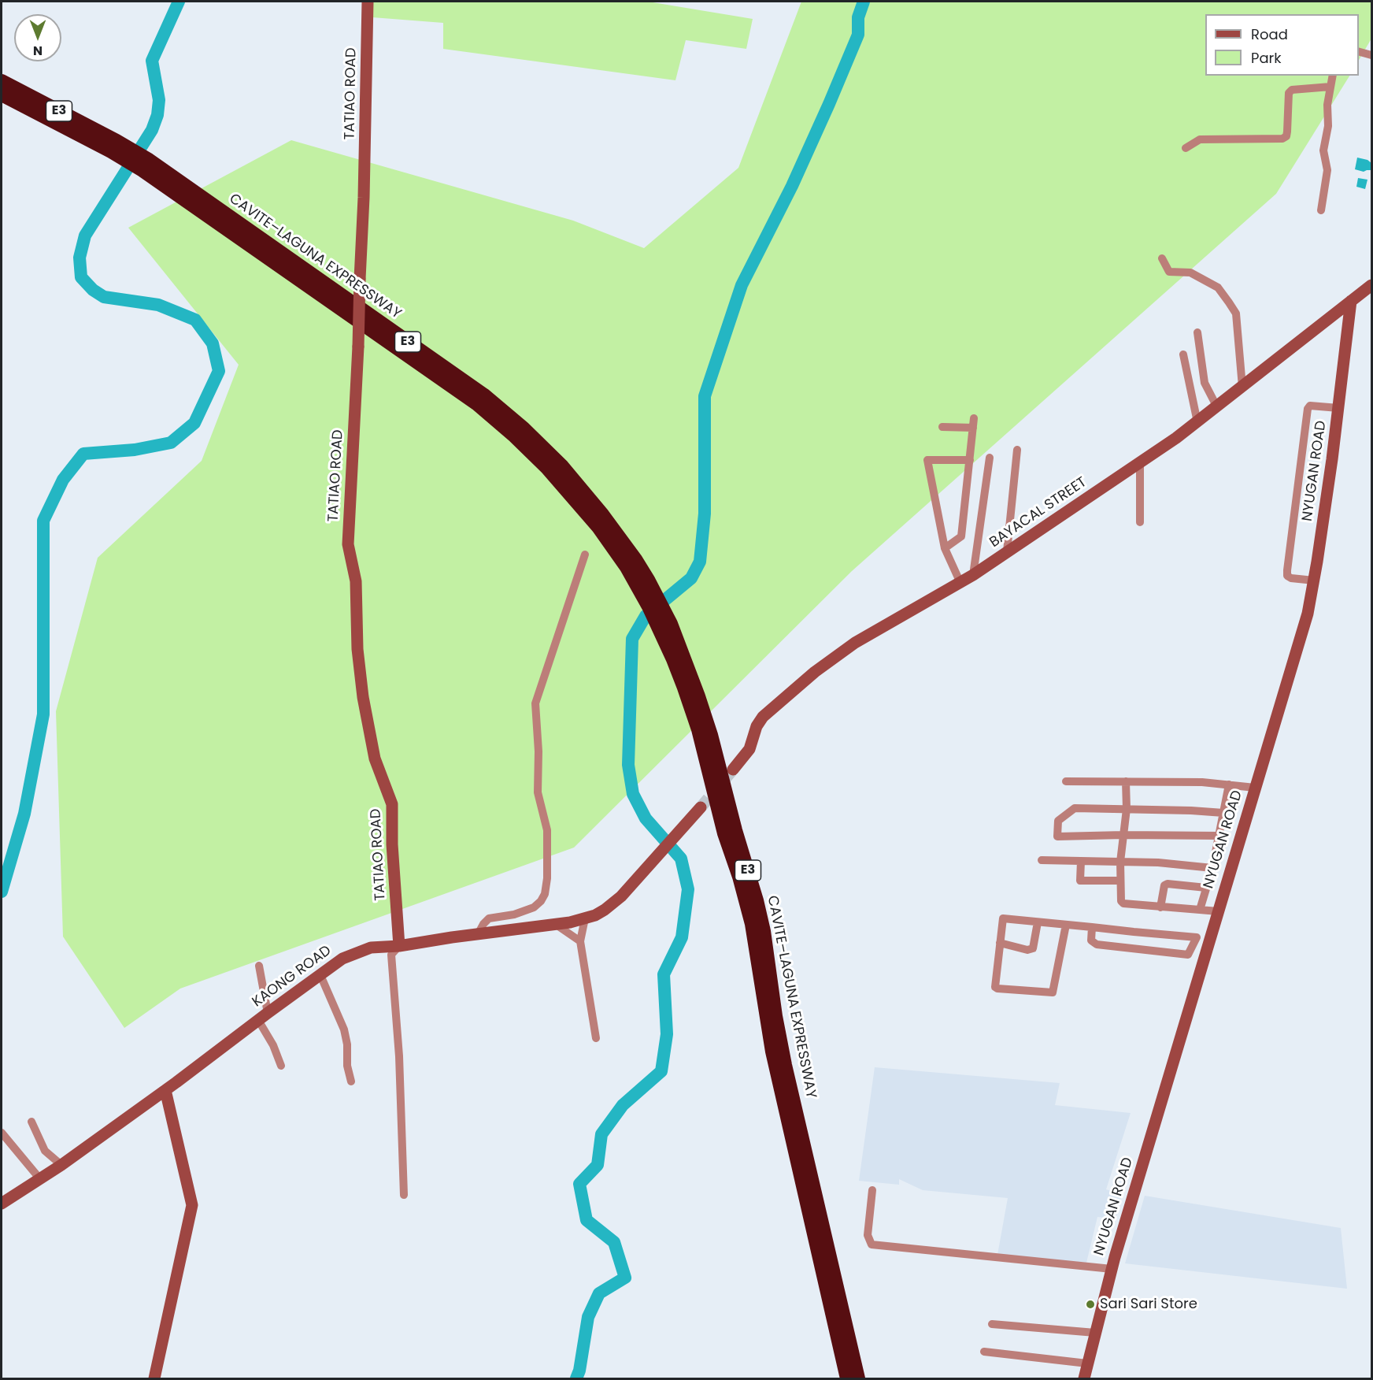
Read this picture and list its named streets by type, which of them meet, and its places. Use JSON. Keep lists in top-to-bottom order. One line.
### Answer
{"streets":{"highway":["E3","CAVITE–LAGUNA EXPRESSWAY"],"main road":["TATIAO ROAD","NYUGAN ROAD","BAYACAL STREET","KAONG ROAD"]},"crossings":[["TATIAO ROAD","KAONG ROAD"],["NYUGAN ROAD","BAYACAL STREET"]],"places":["Sari Sari Store"],"legend":["Road","Park"],"north":"bottom"}
